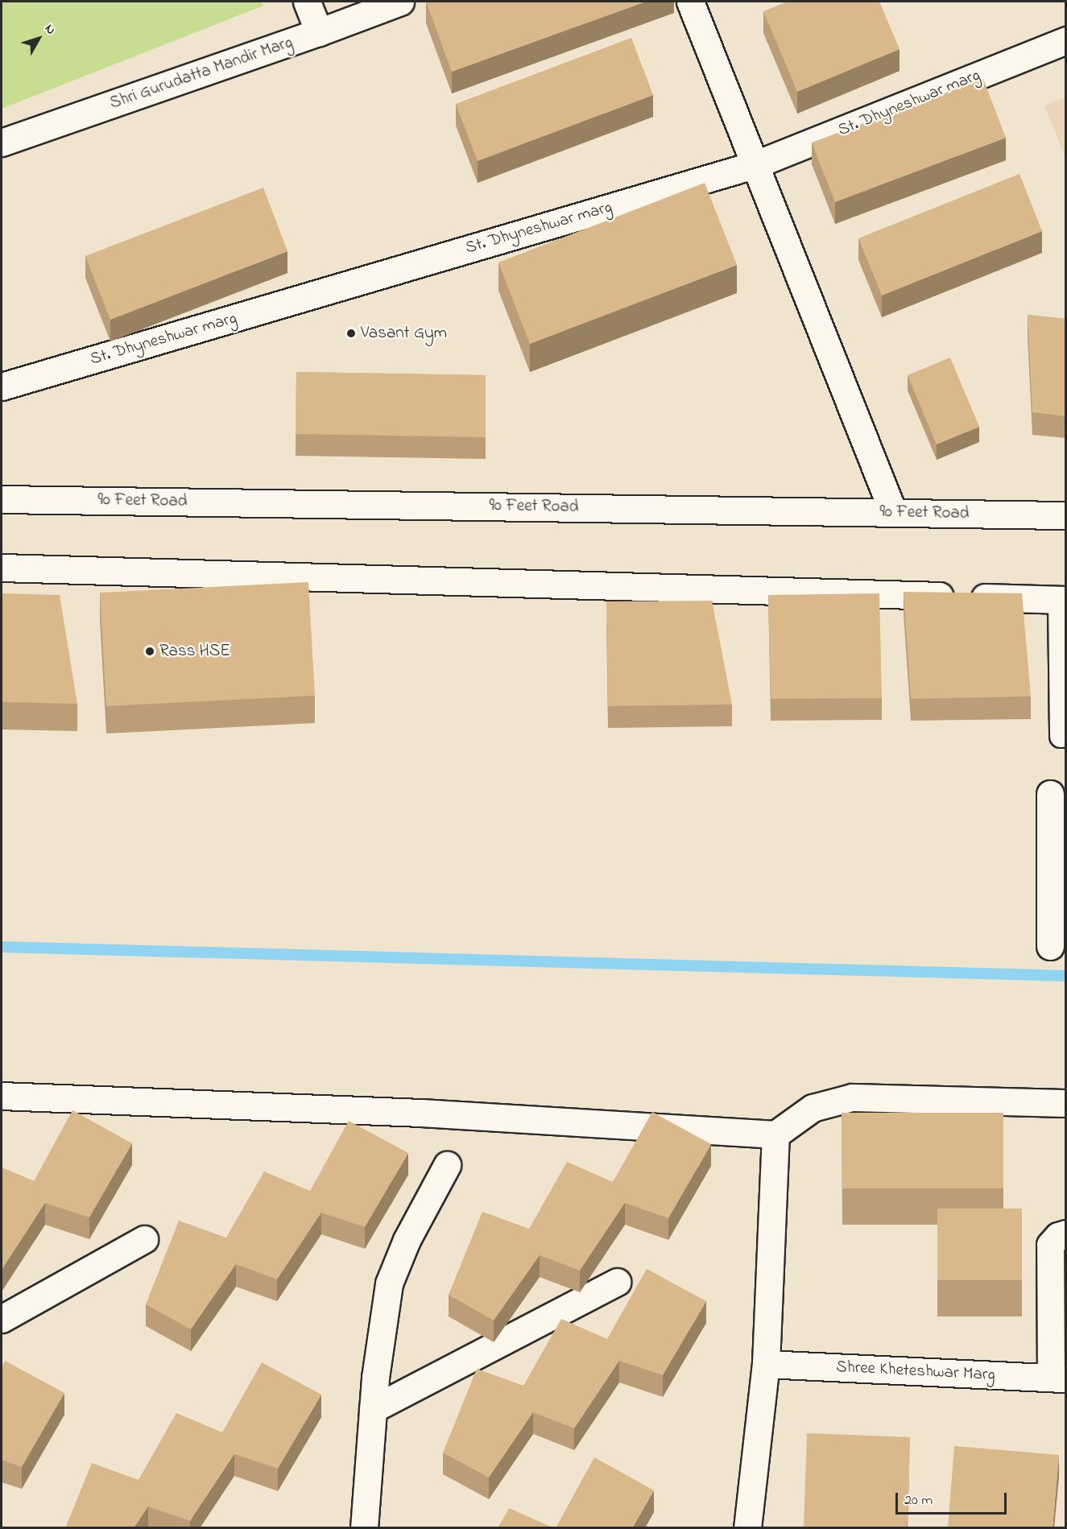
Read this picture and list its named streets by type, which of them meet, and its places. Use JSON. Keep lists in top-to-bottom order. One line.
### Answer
{"streets":{"street":["Shri Gurudatta Mandir Marg","St. Dhyneshwar marg","90 Feet Road","Shree Kheteshwar Marg"]},"places":["Vasant Gym","Rass HSE"],"scale_bar":"20 m","north":"top right"}
